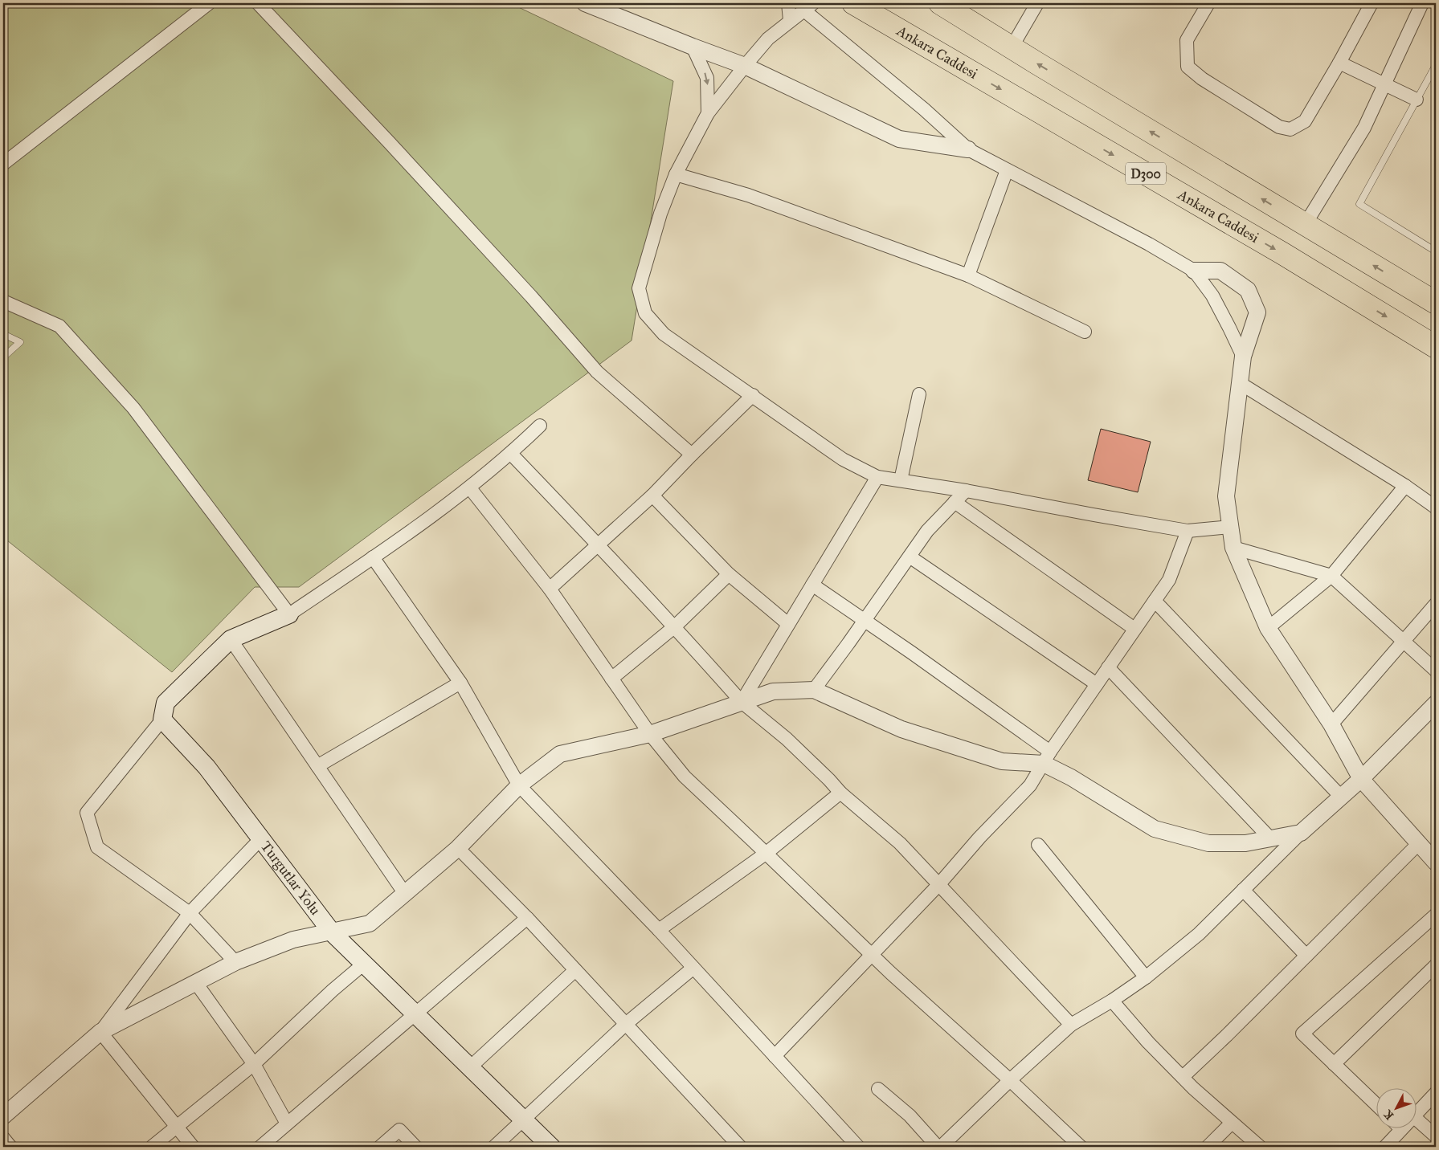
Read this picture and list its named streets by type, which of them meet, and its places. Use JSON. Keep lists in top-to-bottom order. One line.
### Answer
{"streets":{"highway":["Ankara Caddesi","D300"],"main road":["Turgutlar Yolu"]},"north":"bottom left"}
